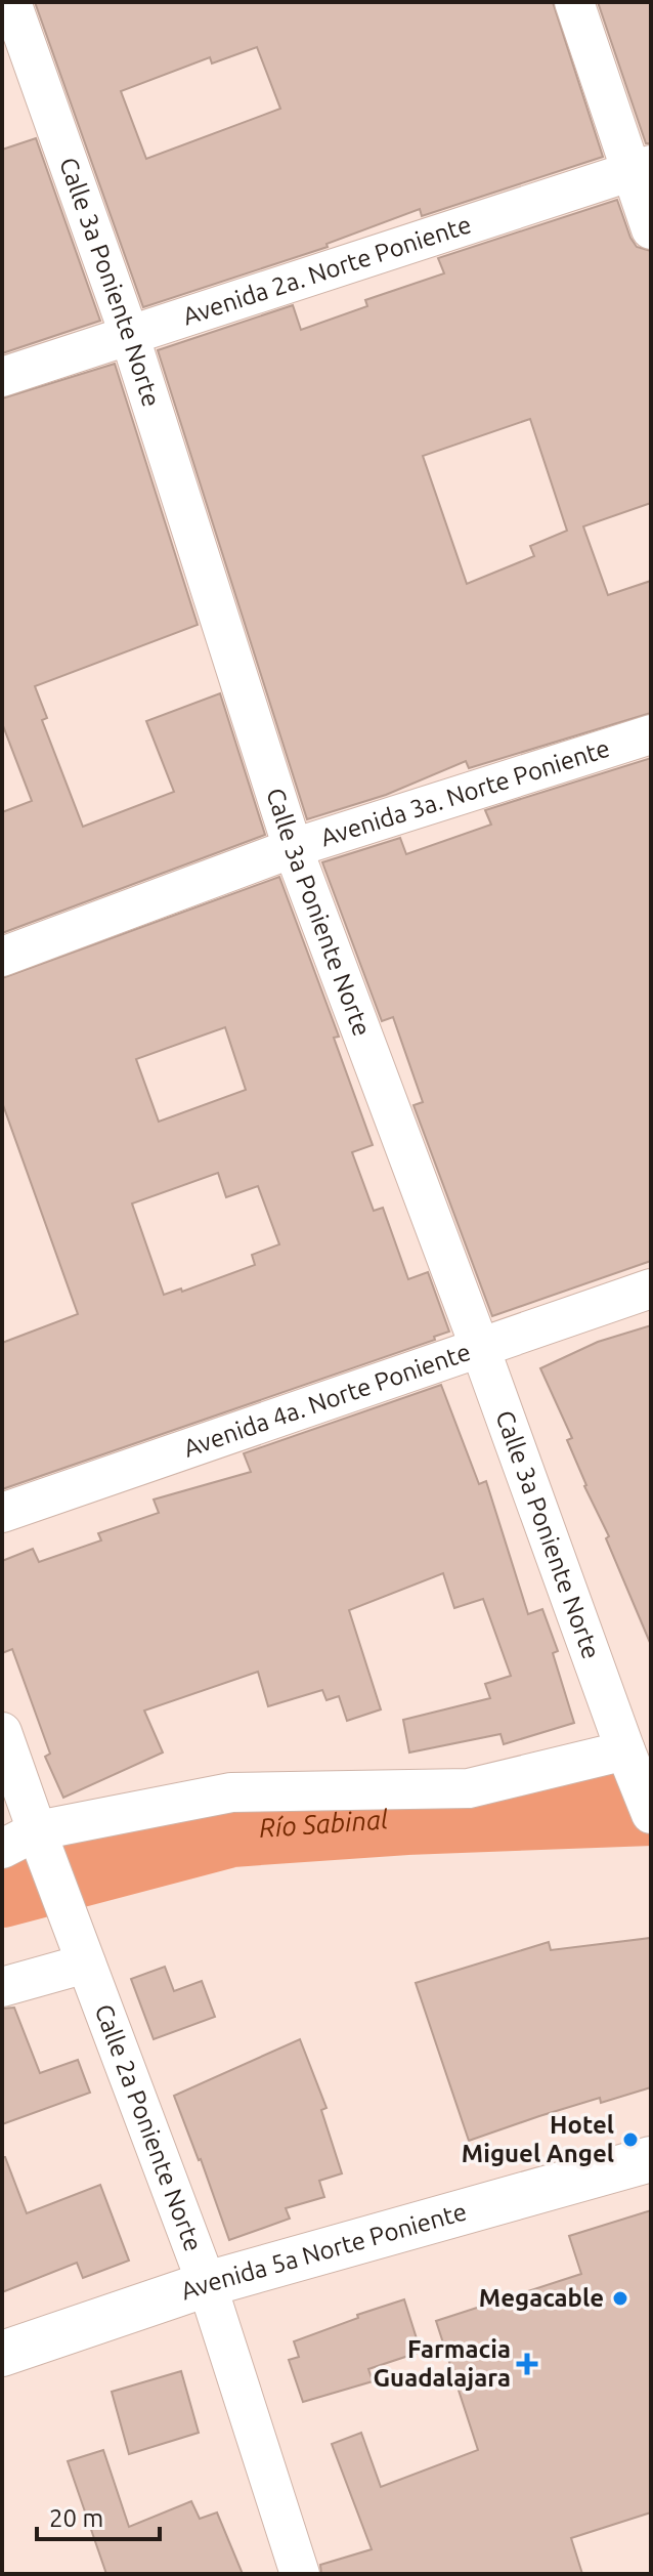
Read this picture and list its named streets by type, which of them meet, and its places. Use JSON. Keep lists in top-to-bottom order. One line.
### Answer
{"streets":{"main road":["Avenida 5a Norte Poniente"],"street":["Avenida 2a. Norte Poniente","Calle 3a Poniente Norte","Avenida 3a. Norte Poniente","Avenida 4a. Norte Poniente","Calle 2a Poniente Norte"]},"crossings":[["Avenida 2a. Norte Poniente","Calle 3a Poniente Norte"],["Calle 3a Poniente Norte","Avenida 3a. Norte Poniente"],["Calle 3a Poniente Norte","Avenida 4a. Norte Poniente"],["Calle 2a Poniente Norte","Avenida 5a Norte Poniente"]],"water":["Río Sabinal"],"places":{"other":["Hotel Miguel Angel","Megacable"],"health":["Farmacia Guadalajara"]},"scale_bar":"20 m"}
